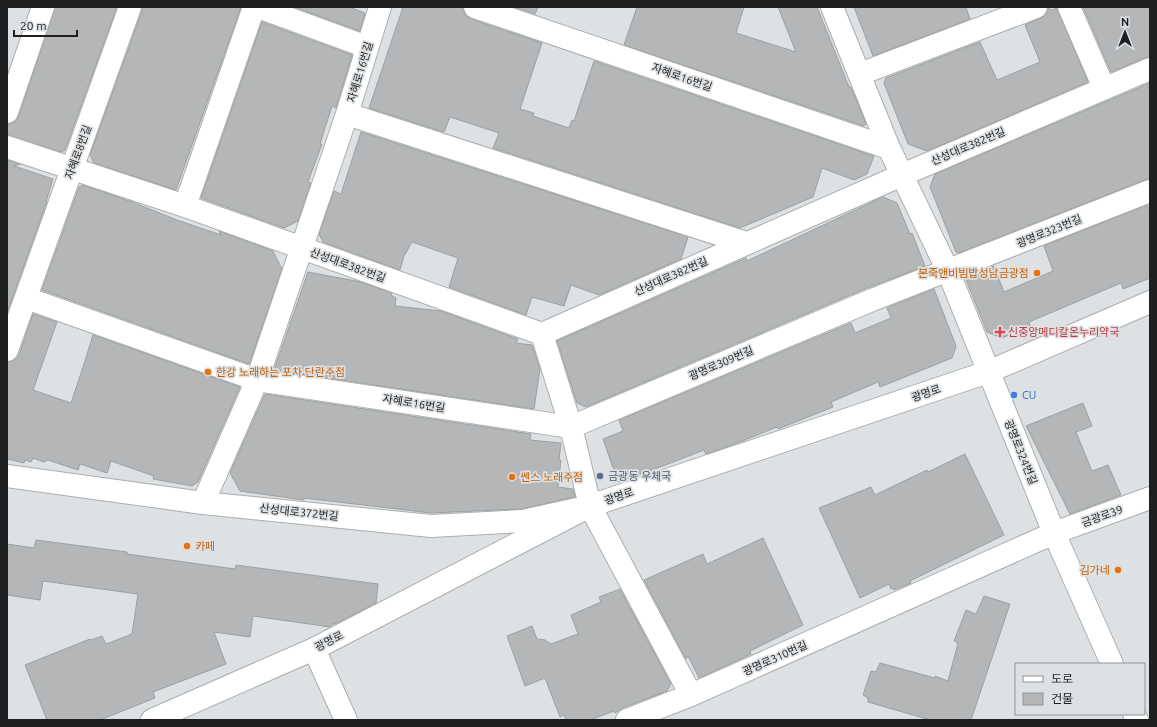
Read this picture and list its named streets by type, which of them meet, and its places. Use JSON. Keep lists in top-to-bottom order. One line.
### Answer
{"streets":{"street":["자혜로16번길","산성대로382번길","자혜로8번길","광명로323번길","광명로309번길","광명로","광명로324번길","산성대로372번길","금광로39","광명로310번길"]},"crossings":[["자혜로16번길","산성대로382번길"],["자혜로16번길","광명로309번길"],["자혜로16번길","산성대로372번길"],["산성대로382번길","자혜로8번길"],["광명로323번길","광명로309번길"],["광명로","광명로324번길"],["광명로","산성대로372번길"],["광명로324번길","금광로39"],["광명로324번길","광명로310번길"],["금광로39","광명로310번길"]],"places":{"other":["본죽앤비빔밥성남금광점","한강 노래하는 포차 단란주점","CU","금광동 우체국","쎈스 노래주점","카페","김가네"],"health":["신중앙메디칼온누리약국"]},"legend":["도로","건물"],"scale_bar":"20 m","north":"top"}
